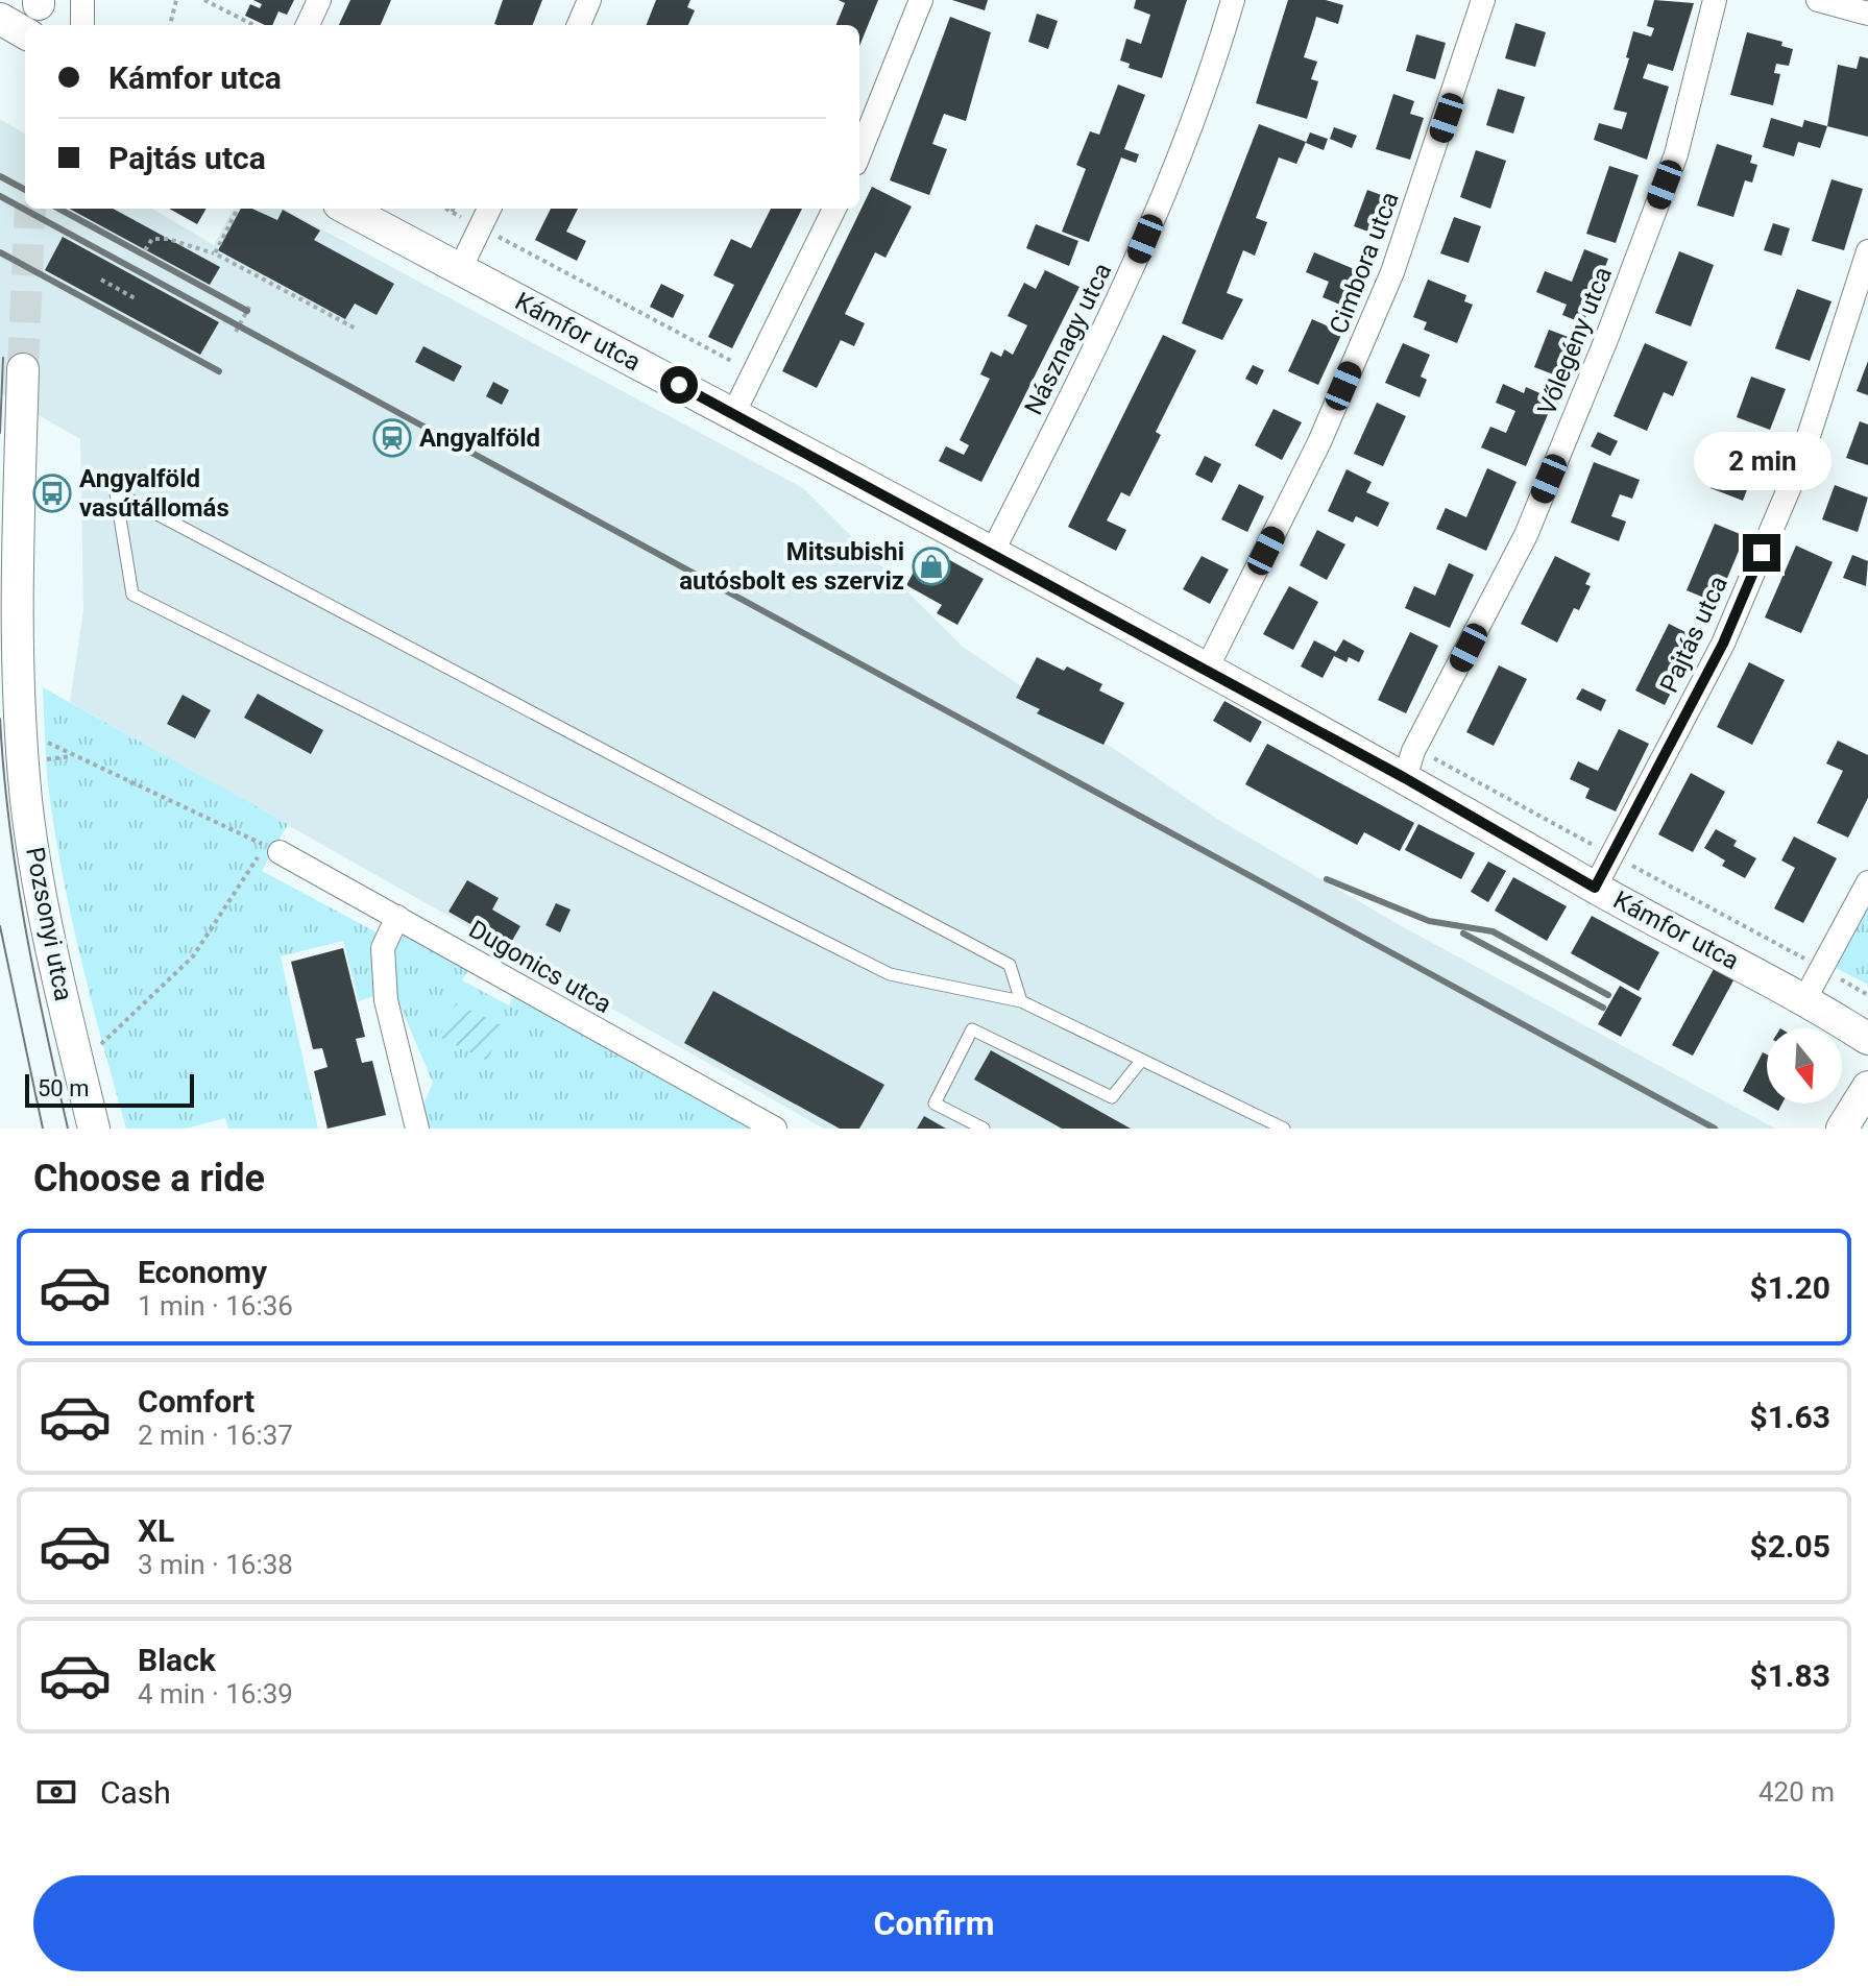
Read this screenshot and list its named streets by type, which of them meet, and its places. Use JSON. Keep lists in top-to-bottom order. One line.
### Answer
{"streets":{"street":["Cimbora utca","Kámfor utca","Násznagy utca","Vőlegény utca","Pajtás utca","Pozsonyi utca","Dugonics utca"]},"crossings":[["Cimbora utca","Kámfor utca"],["Kámfor utca","Násznagy utca"],["Kámfor utca","Vőlegény utca"],["Kámfor utca","Pajtás utca"]],"places":{"station":["Angyalföld"],"bus stop":["Angyalföld vasútállomás"],"shop":["Mitsubishi autósbolt es szerviz"]},"scale_bar":"50 m","north":"bottom","page":{"banner":["Kámfor utca","Pajtás utca"],"bubble":"2 min","scale":"50 m","heading":"Choose a ride","list":[{"name":"Economy","note":"1 min · 16:36","value":"$1.20"},{"name":"Comfort","note":"2 min · 16:37","value":"$1.63"},{"name":"XL","note":"3 min · 16:38","value":"$2.05"},{"name":"Black","note":"4 min · 16:39","value":"$1.83"}],"pay":["Cash","420 m"],"buttons":"Confirm"}}
